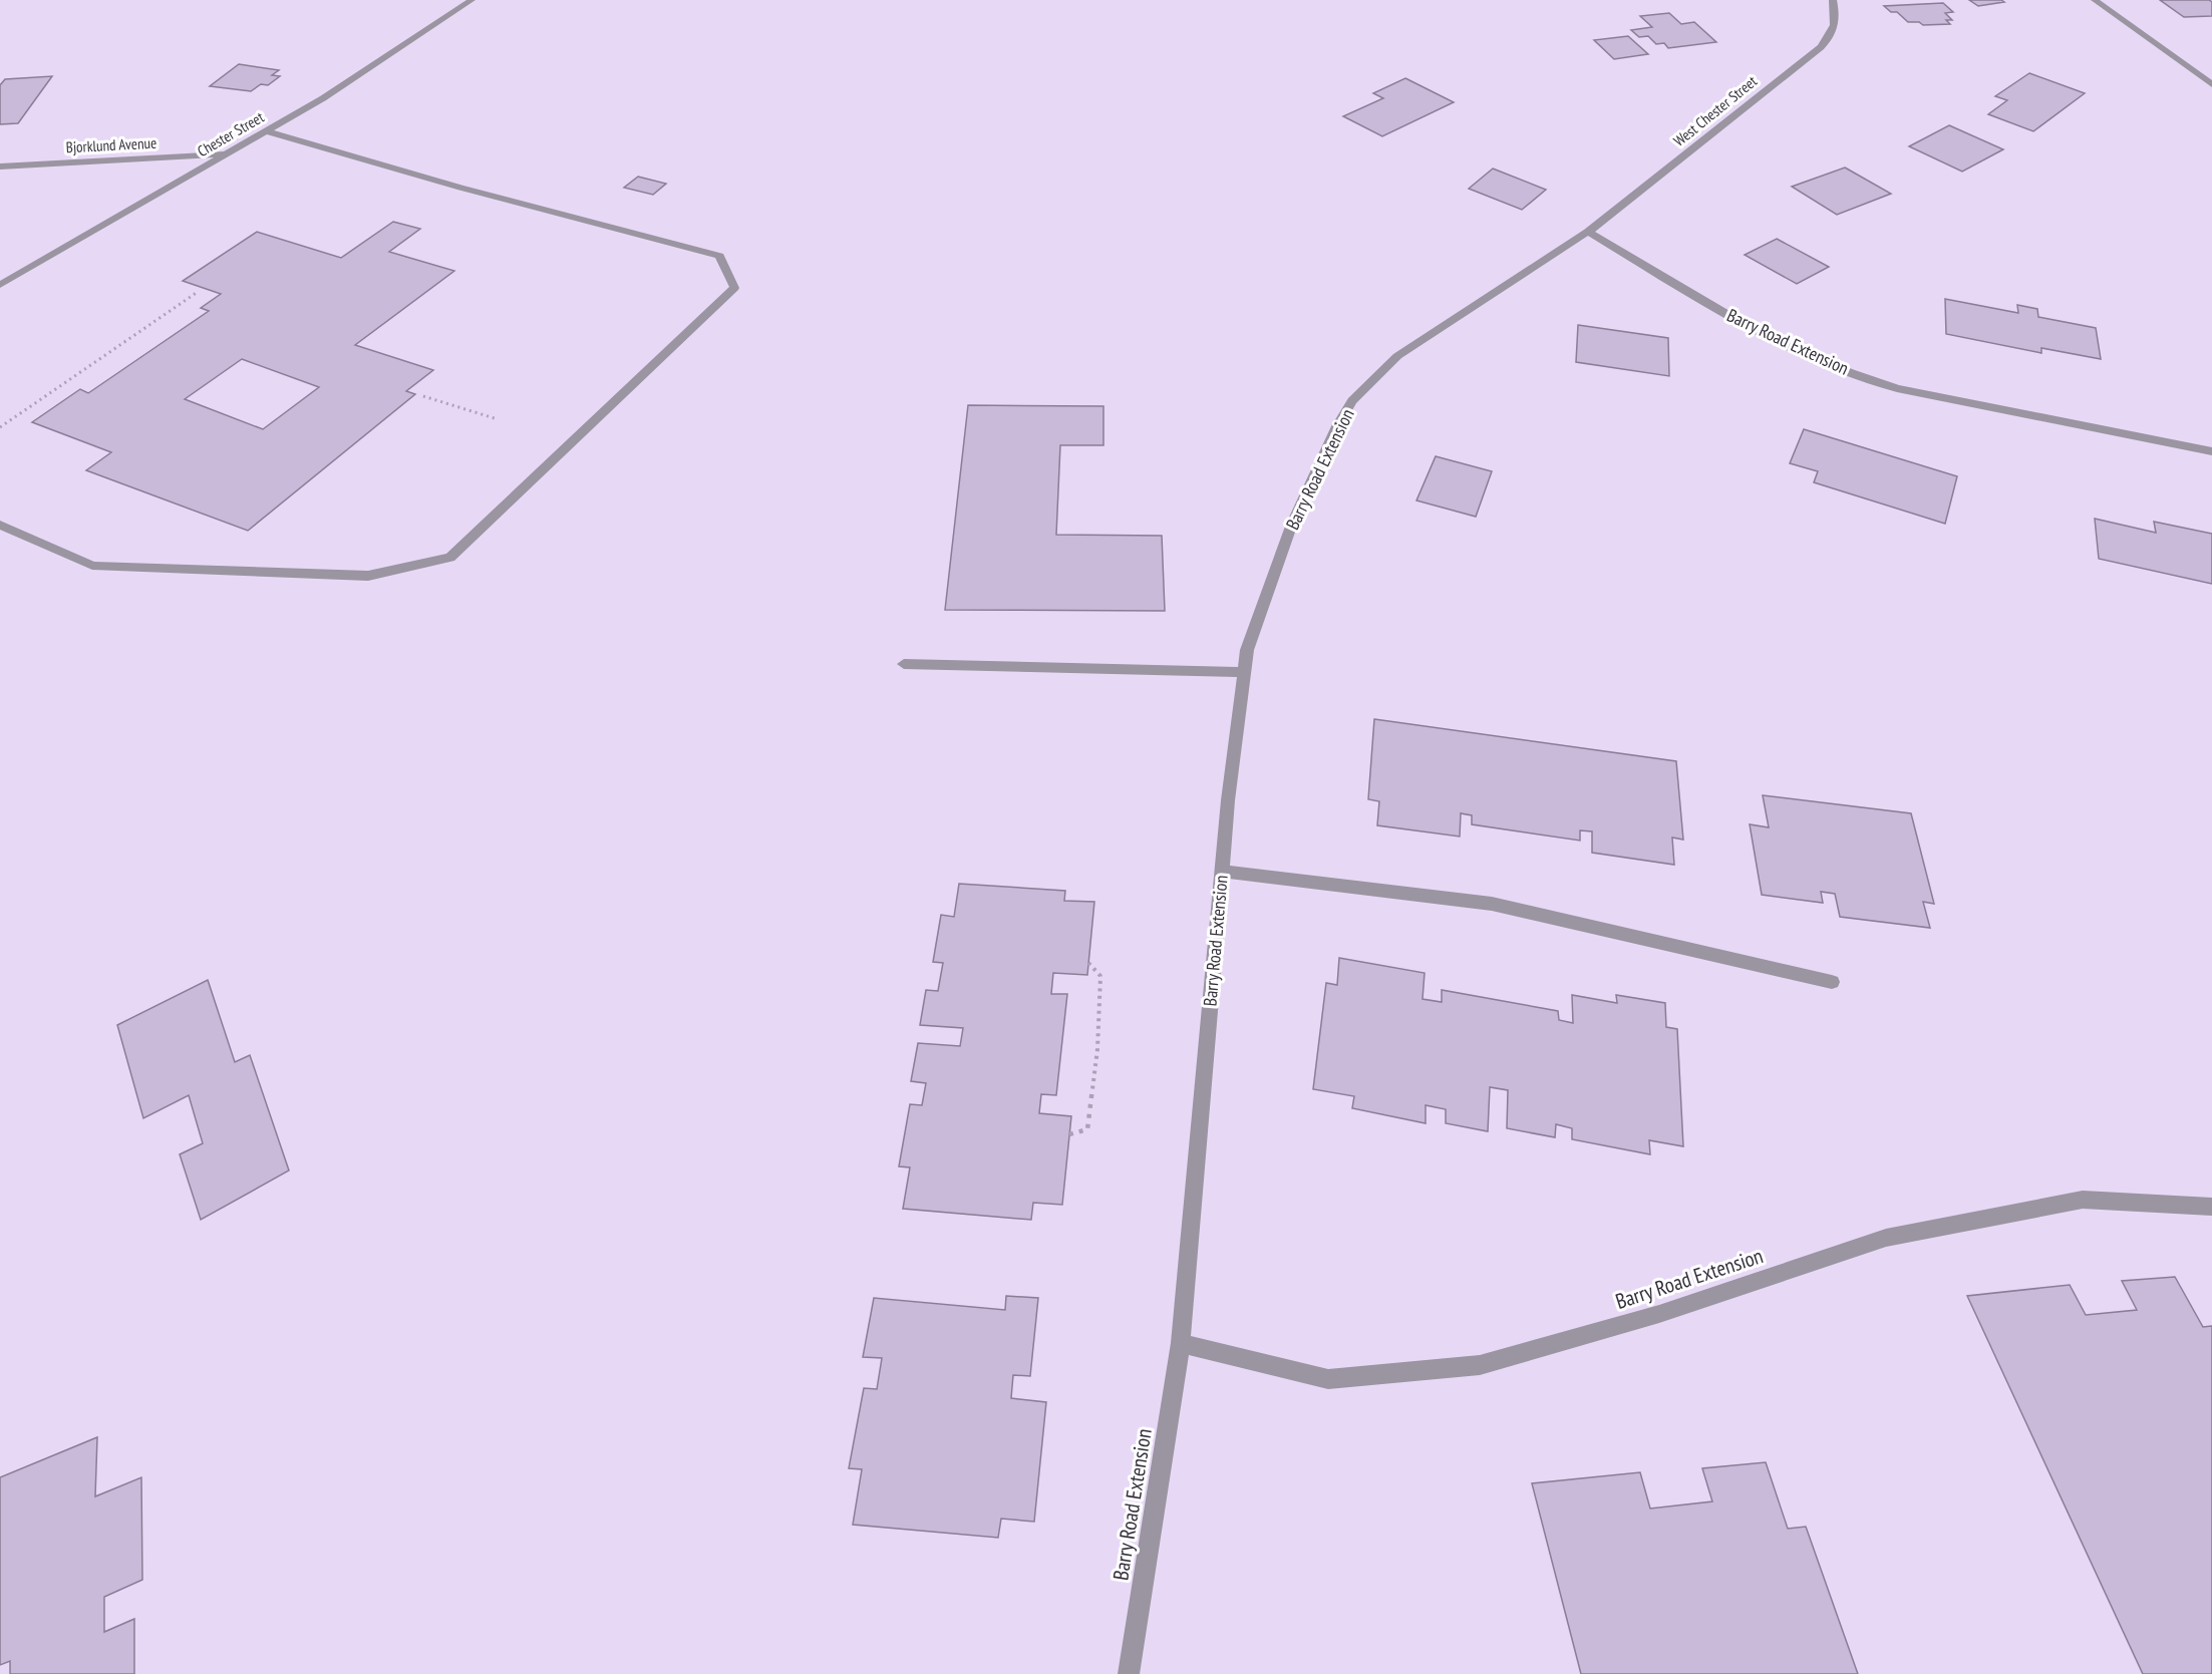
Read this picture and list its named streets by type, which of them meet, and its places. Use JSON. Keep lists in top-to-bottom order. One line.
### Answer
{"streets":{"street":["West Chester Street","Chester Street","Bjorklund Avenue","Barry Road Extension"]},"crossings":[["West Chester Street","Barry Road Extension"],["Chester Street","Bjorklund Avenue"]]}
